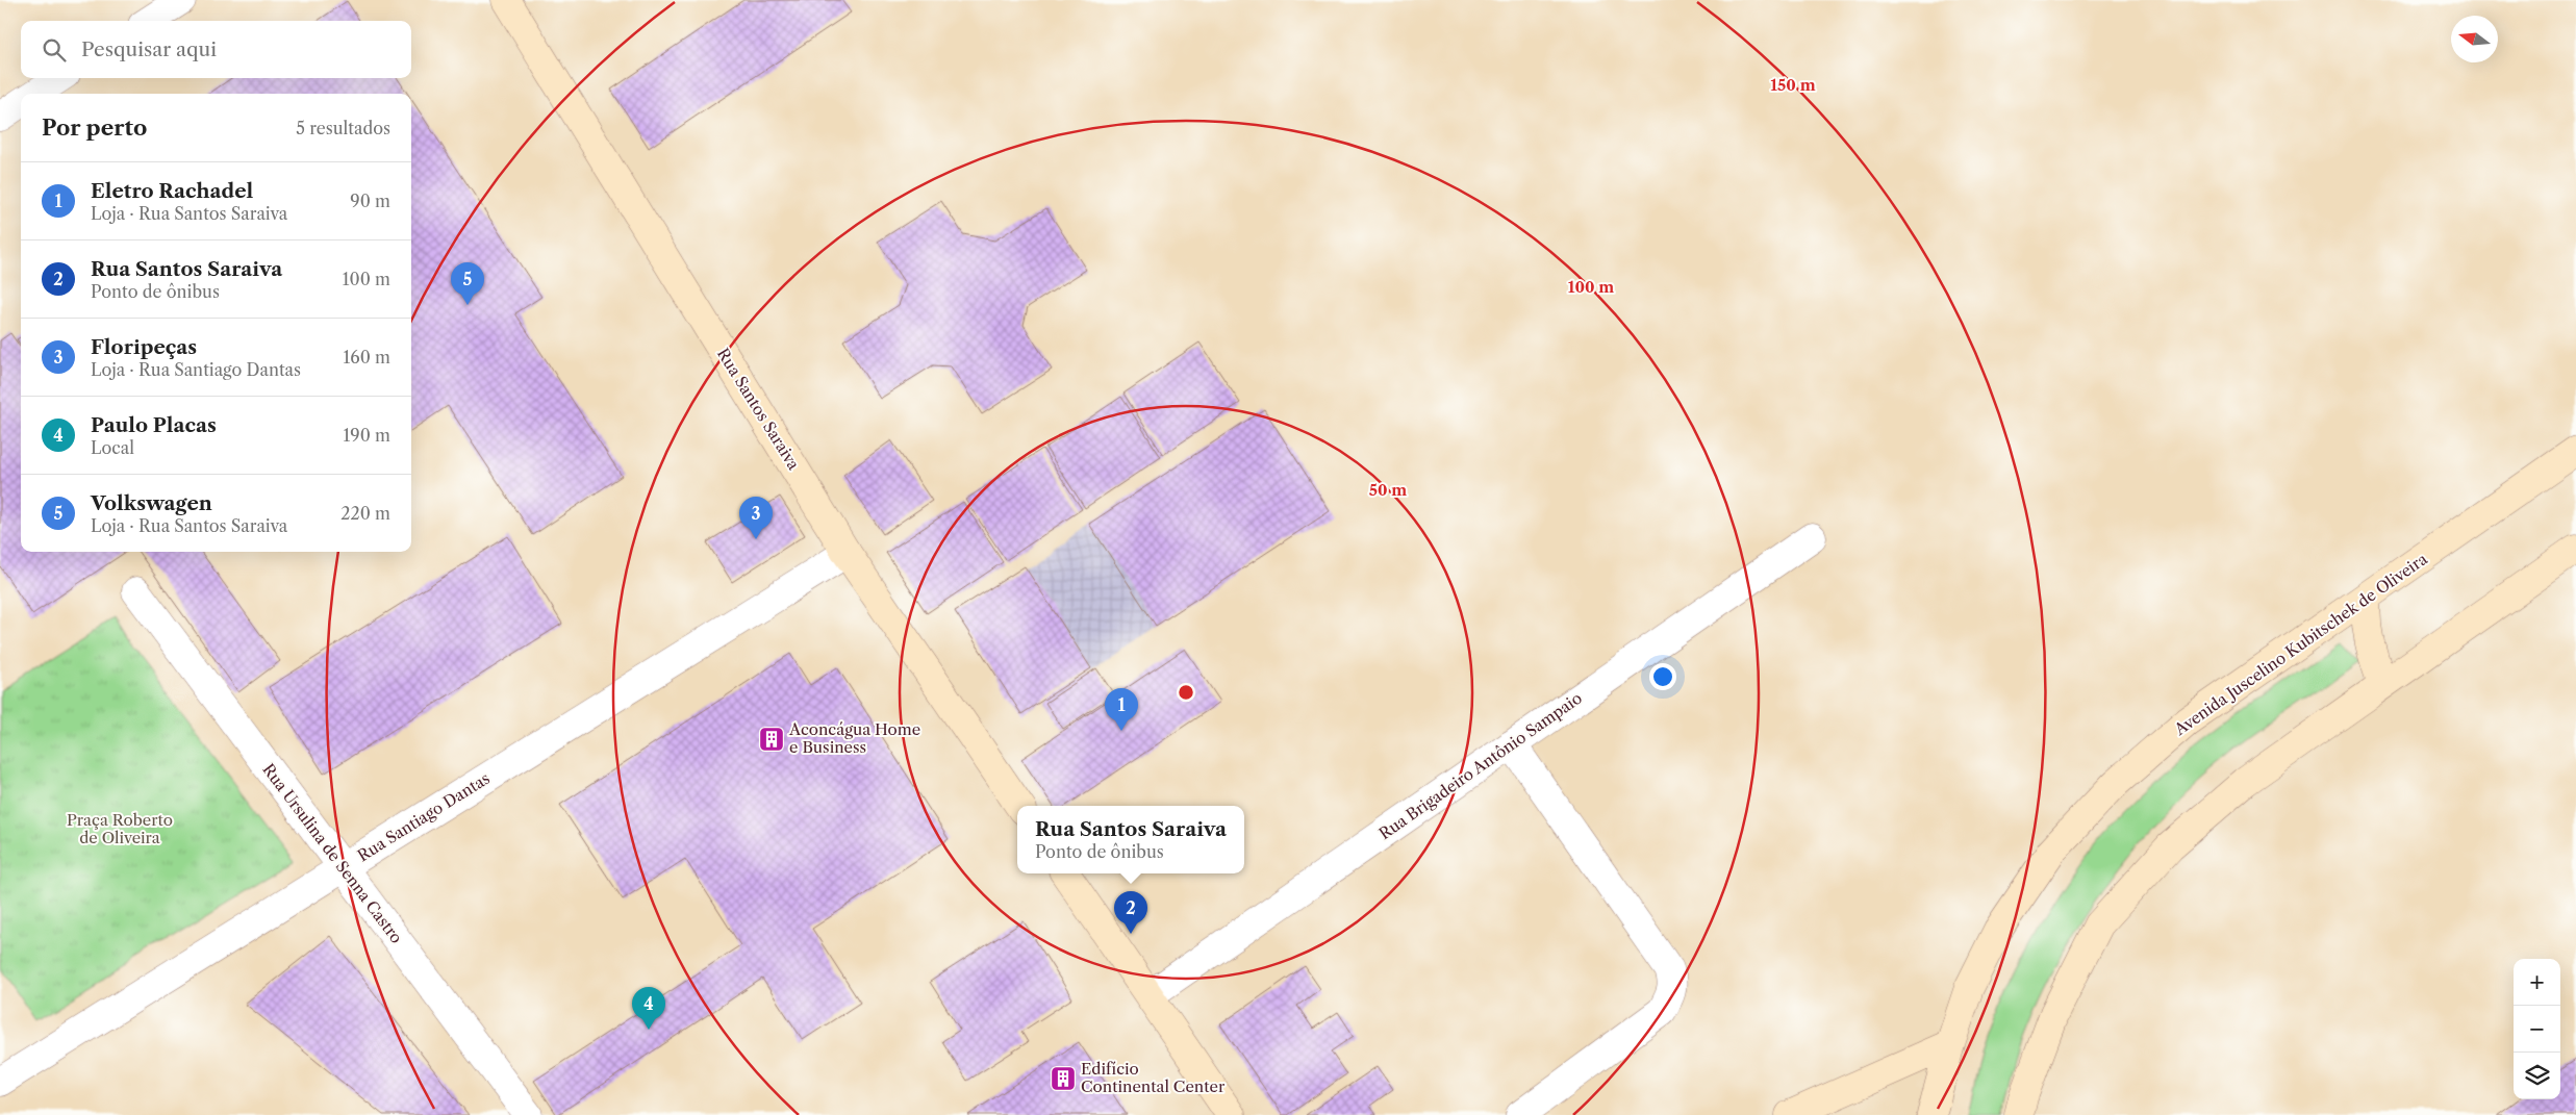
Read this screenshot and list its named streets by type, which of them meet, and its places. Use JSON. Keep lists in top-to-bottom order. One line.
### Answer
{"streets":{"main road":["Rua Santos Saraiva","Avenida Juscelino Kubitschek de Oliveira"],"street":["Rua Brigadeiro Antônio Sampaio","Rua Santiago Dantas","Rua Ursulina de Senna Castro"]},"crossings":[["Rua Santos Saraiva","Rua Santiago Dantas"],["Rua Santiago Dantas","Rua Ursulina de Senna Castro"]],"parks":["Praça Roberto de Oliveira"],"places":{"building":["Aconcágua Home e Business","Edifício Continental Center"]},"north":"left","page":{"search":"Pesquisar aqui","heading":["Por perto","5 resultados"],"list":[{"mark":"1","name":"Eletro Rachadel","note":"Loja · Rua Santos Saraiva","value":"90 m"},{"mark":"2","name":"Rua Santos Saraiva","note":"Ponto de ônibus","value":"100 m"},{"mark":"3","name":"Floripeças","note":"Loja · Rua Santiago Dantas","value":"160 m"},{"mark":"4","name":"Paulo Placas","note":"Local","value":"190 m"},{"mark":"5","name":"Volkswagen","note":"Loja · Rua Santos Saraiva","value":"220 m"}],"pins":["5","3","1","2","4"],"popup":["Rua Santos Saraiva","Ponto de ônibus"],"map_buttons":["+","−"]},"rings":["150 m","100 m","50 m"]}
